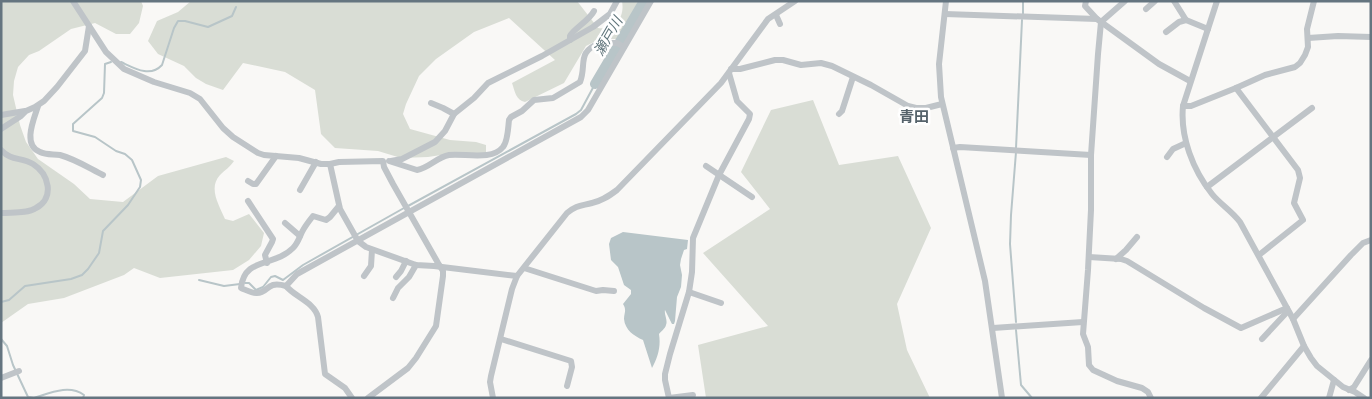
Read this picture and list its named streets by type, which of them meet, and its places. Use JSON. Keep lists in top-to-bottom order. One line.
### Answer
{"districts":["青田"],"water":["瀬戸川"]}
